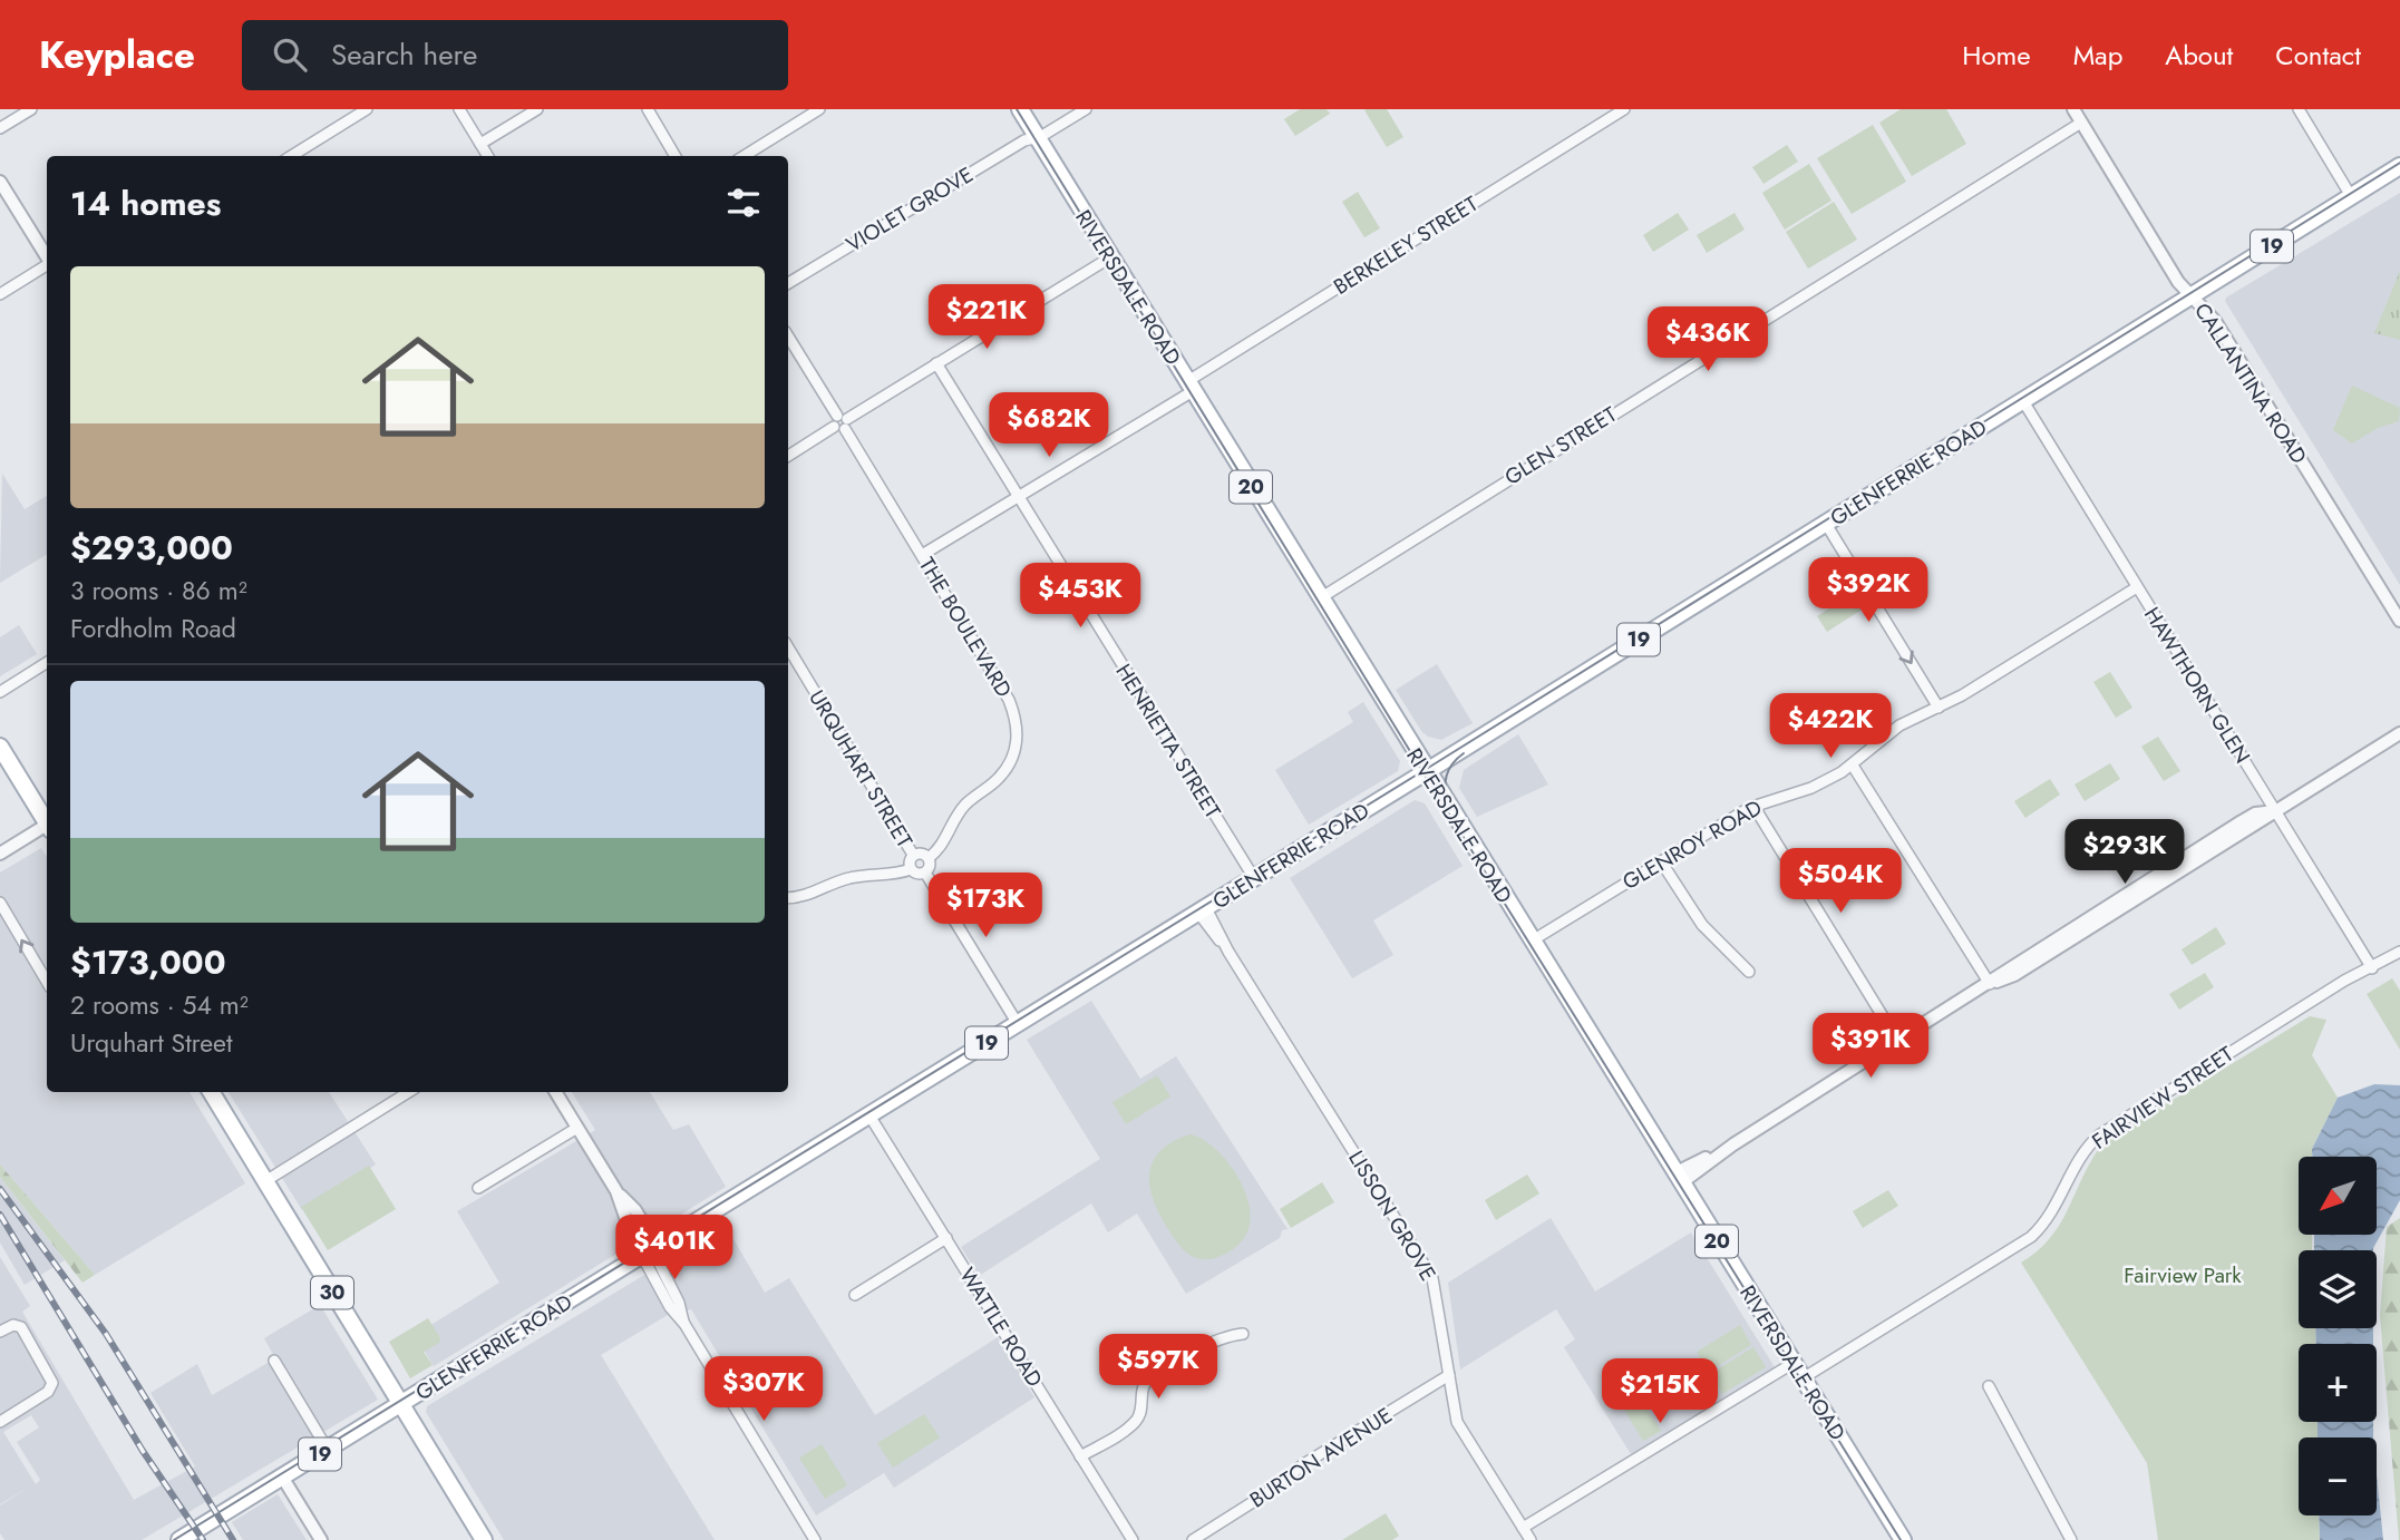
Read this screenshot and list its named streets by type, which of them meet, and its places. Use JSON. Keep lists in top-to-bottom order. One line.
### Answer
{"streets":{"main road":["19","RIVERSDALE ROAD","GLENFERRIE ROAD","20","30"],"street":["VIOLET GROVE","BERKELEY STREET","CALLANTINA ROAD","GLEN STREET","THE BOULEVARD","HAWTHORN GLEN","HENRIETTA STREET","URQUHART STREET","GLENROY ROAD","FAIRVIEW STREET","LISSON GROVE","WATTLE ROAD","BURTON AVENUE"]},"crossings":[["VIOLET GROVE","RIVERSDALE ROAD"],["BERKELEY STREET","RIVERSDALE ROAD"],["BERKELEY STREET","THE BOULEVARD"],["BERKELEY STREET","HENRIETTA STREET"],["RIVERSDALE ROAD","GLEN STREET"],["RIVERSDALE ROAD","GLENFERRIE ROAD"],["RIVERSDALE ROAD","GLENROY ROAD"],["RIVERSDALE ROAD","FAIRVIEW STREET"],["CALLANTINA ROAD","GLEN STREET"],["CALLANTINA ROAD","GLENFERRIE ROAD"],["GLENFERRIE ROAD","HAWTHORN GLEN"],["GLENFERRIE ROAD","HENRIETTA STREET"],["GLENFERRIE ROAD","LISSON GROVE"],["GLENFERRIE ROAD","30"],["GLENFERRIE ROAD","WATTLE ROAD"],["THE BOULEVARD","URQUHART STREET"],["HAWTHORN GLEN","GLENROY ROAD"],["HAWTHORN GLEN","FAIRVIEW STREET"],["LISSON GROVE","BURTON AVENUE"]],"parks":["Fairview Park"],"north":"bottom left","page":{"header":"Keyplace","search":"Search here","nav":["Home","Map","About","Contact"],"heading":"14 homes","list":[{"name":"$293,000","note":"3 rooms · 86 m² · Fordholm Road"},{"name":"$173,000","note":"2 rooms · 54 m² · Urquhart Street"}],"price":["$221K","$436K","$682K","$392K","$453K","$422K","$293K","$504K","$173K","$391K","$401K","$597K","$307K","$215K"],"map_buttons":["+","−"]}}
